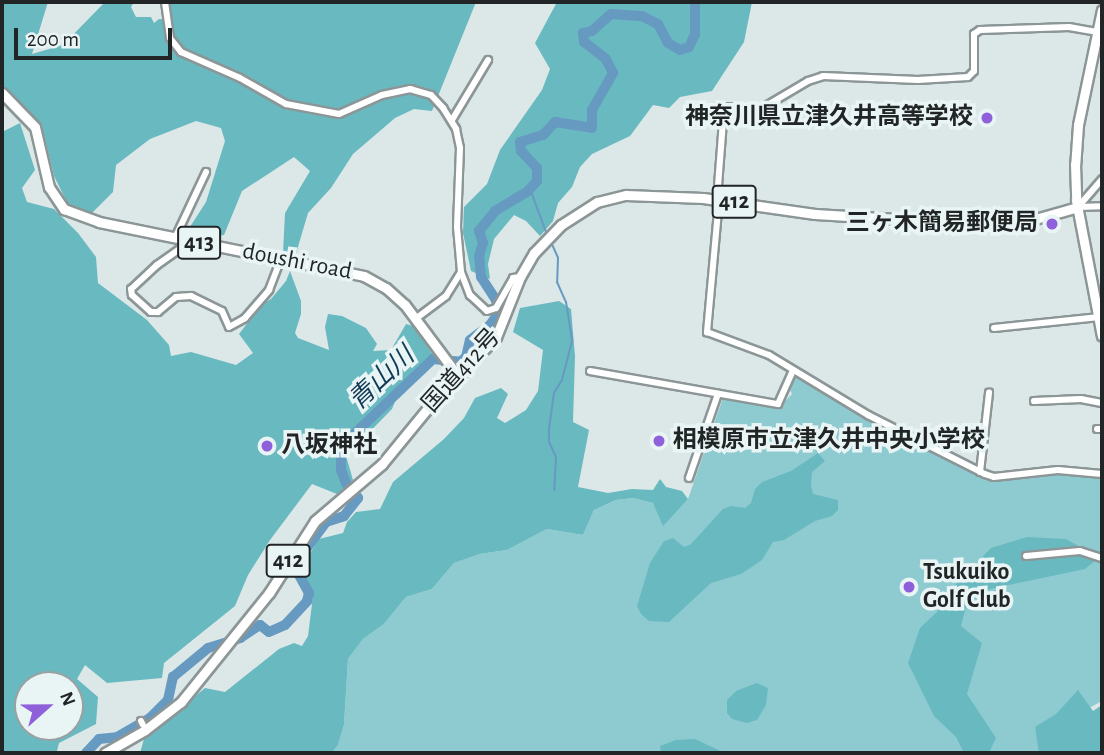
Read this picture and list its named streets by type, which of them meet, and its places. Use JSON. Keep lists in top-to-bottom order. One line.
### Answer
{"streets":{"highway":["412","413","doushi road","国道412号"]},"crossings":[["doushi road","国道412号"]],"water":["青山川"],"places":["神奈川県立津久井高等学校","三ヶ木簡易郵便局","相模原市立津久井中央小学校","八坂神社","Tsukuiko Golf Club"],"scale_bar":"200 m","north":"right"}
